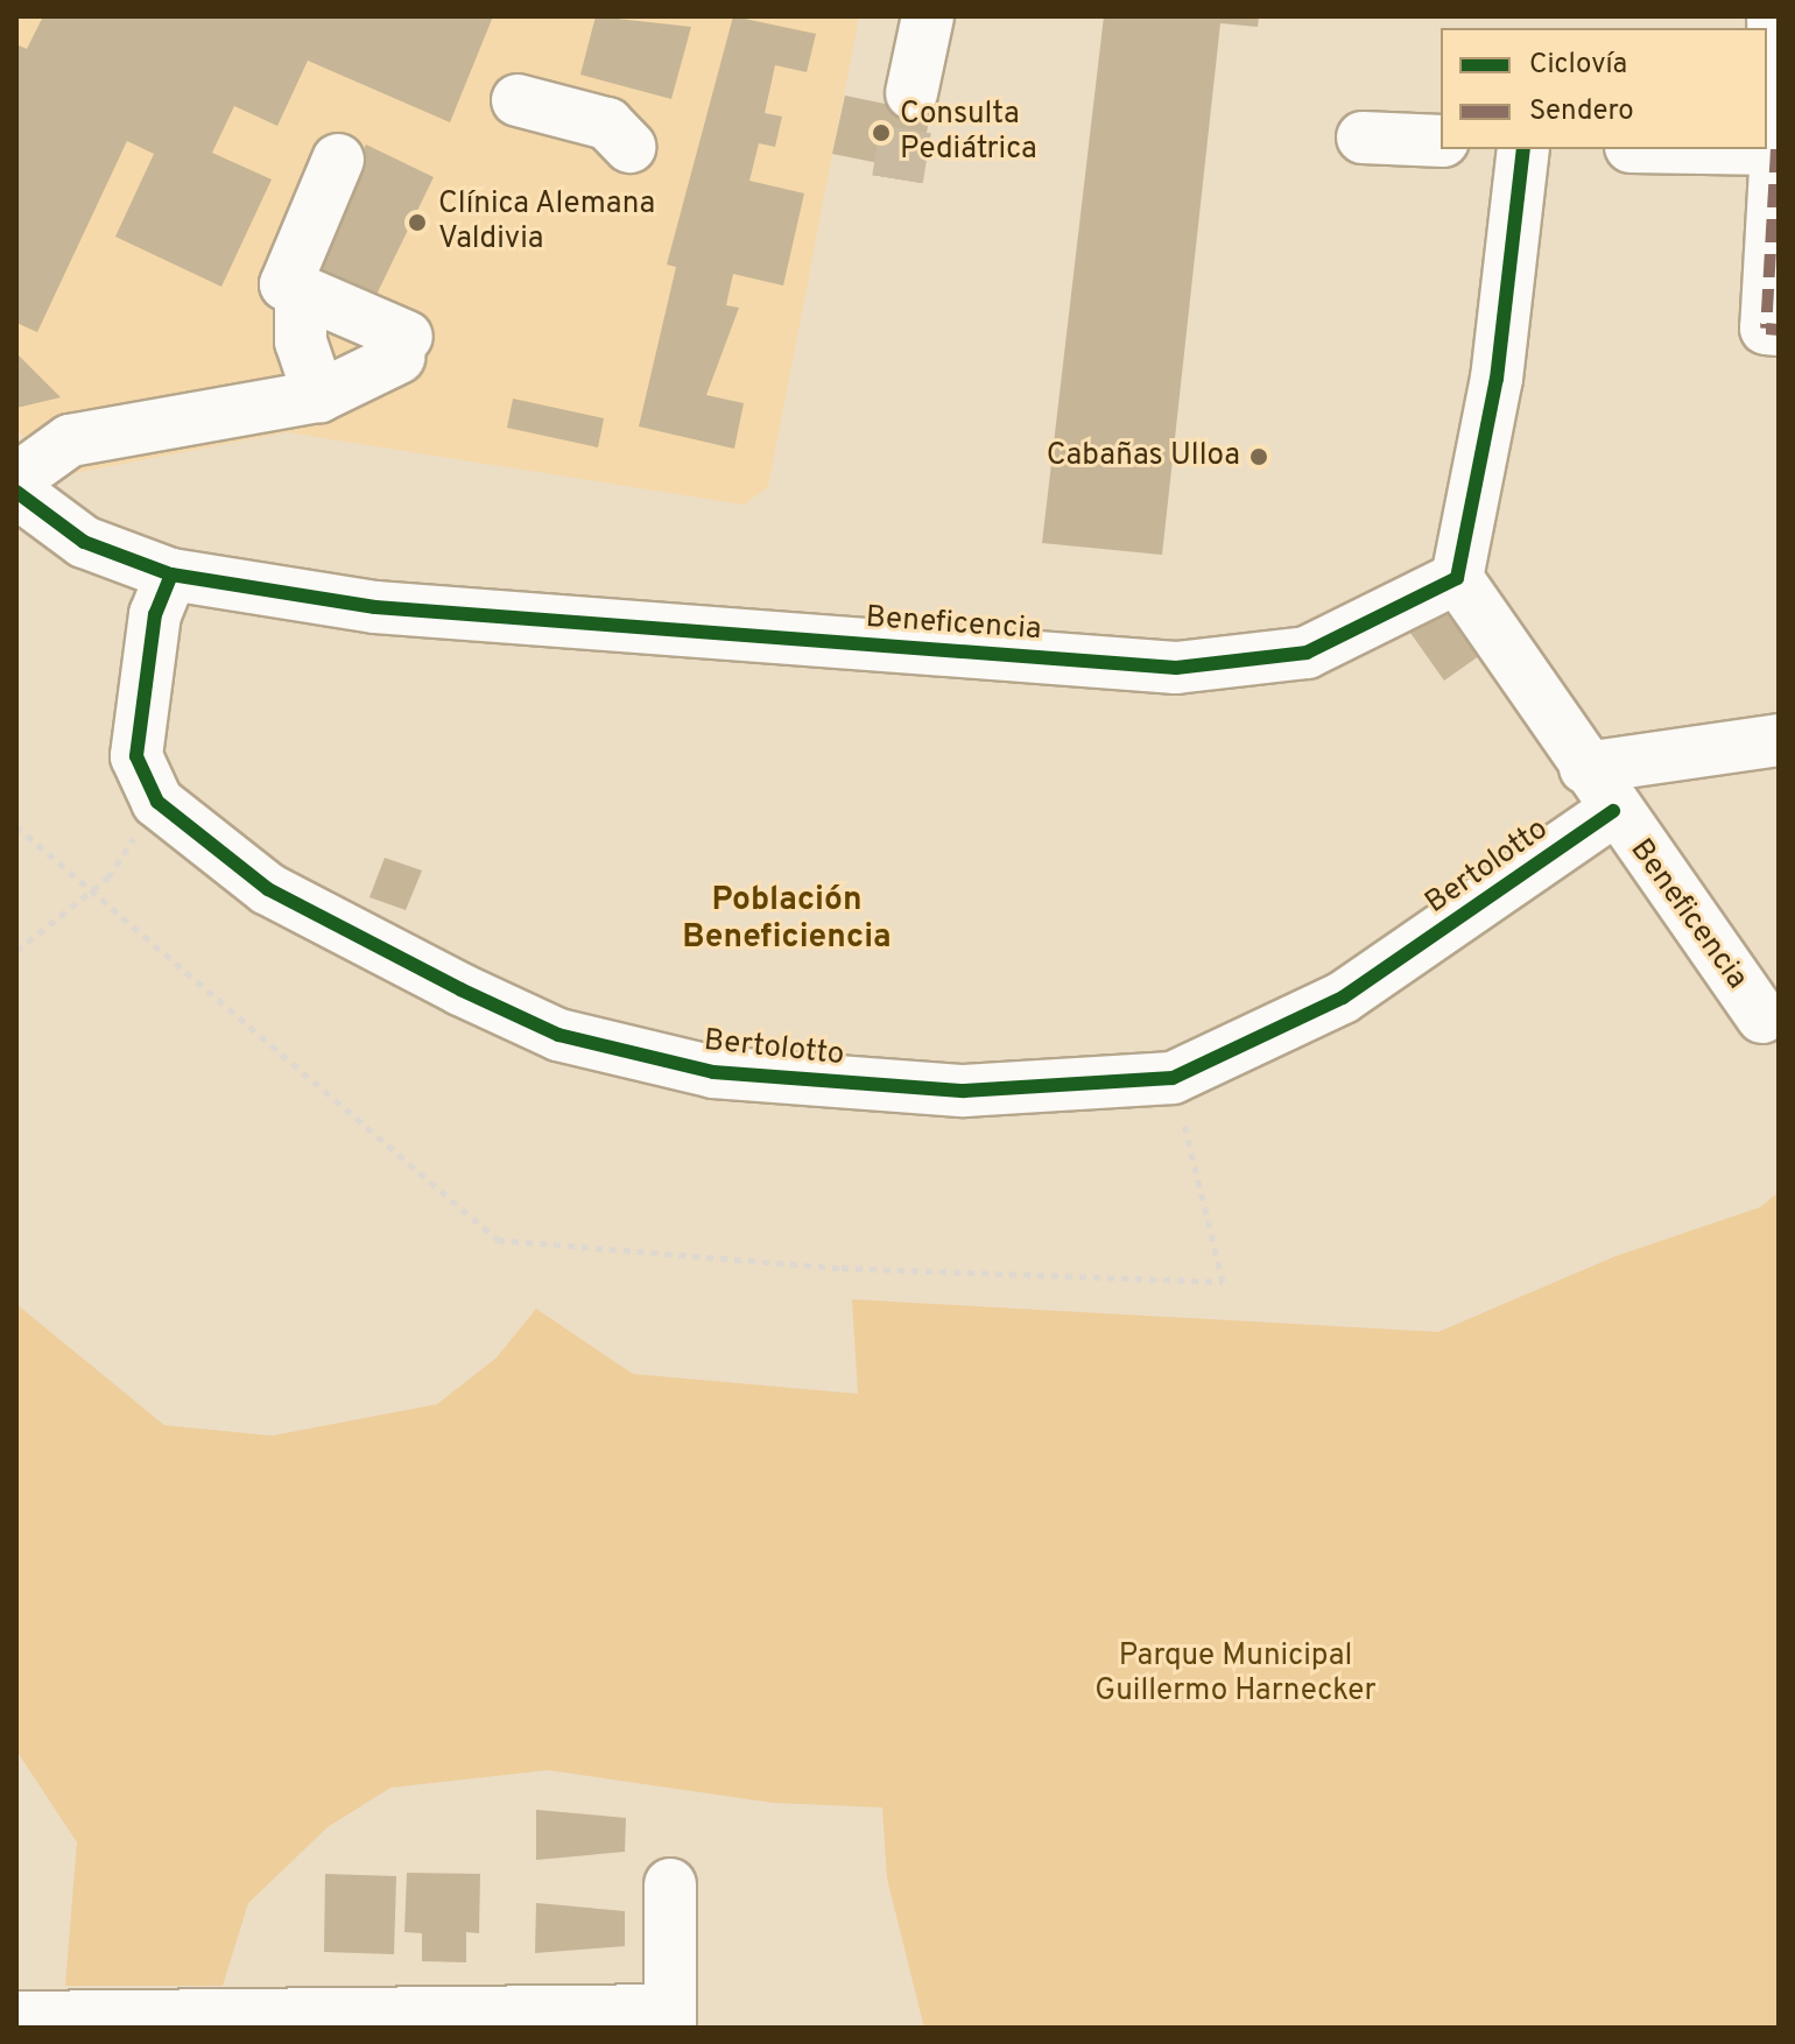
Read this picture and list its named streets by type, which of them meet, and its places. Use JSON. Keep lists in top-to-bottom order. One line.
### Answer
{"streets":{"street":["Beneficencia","Bertolotto"]},"crossings":[["Beneficencia","Bertolotto"]],"districts":["Población Beneficiencia"],"parks":["Parque Municipal Guillermo Harnecker"],"places":["Consulta Pediátrica","Clínica Alemana Valdivia","Cabañas Ulloa"],"legend":["Ciclovía","Sendero"]}
